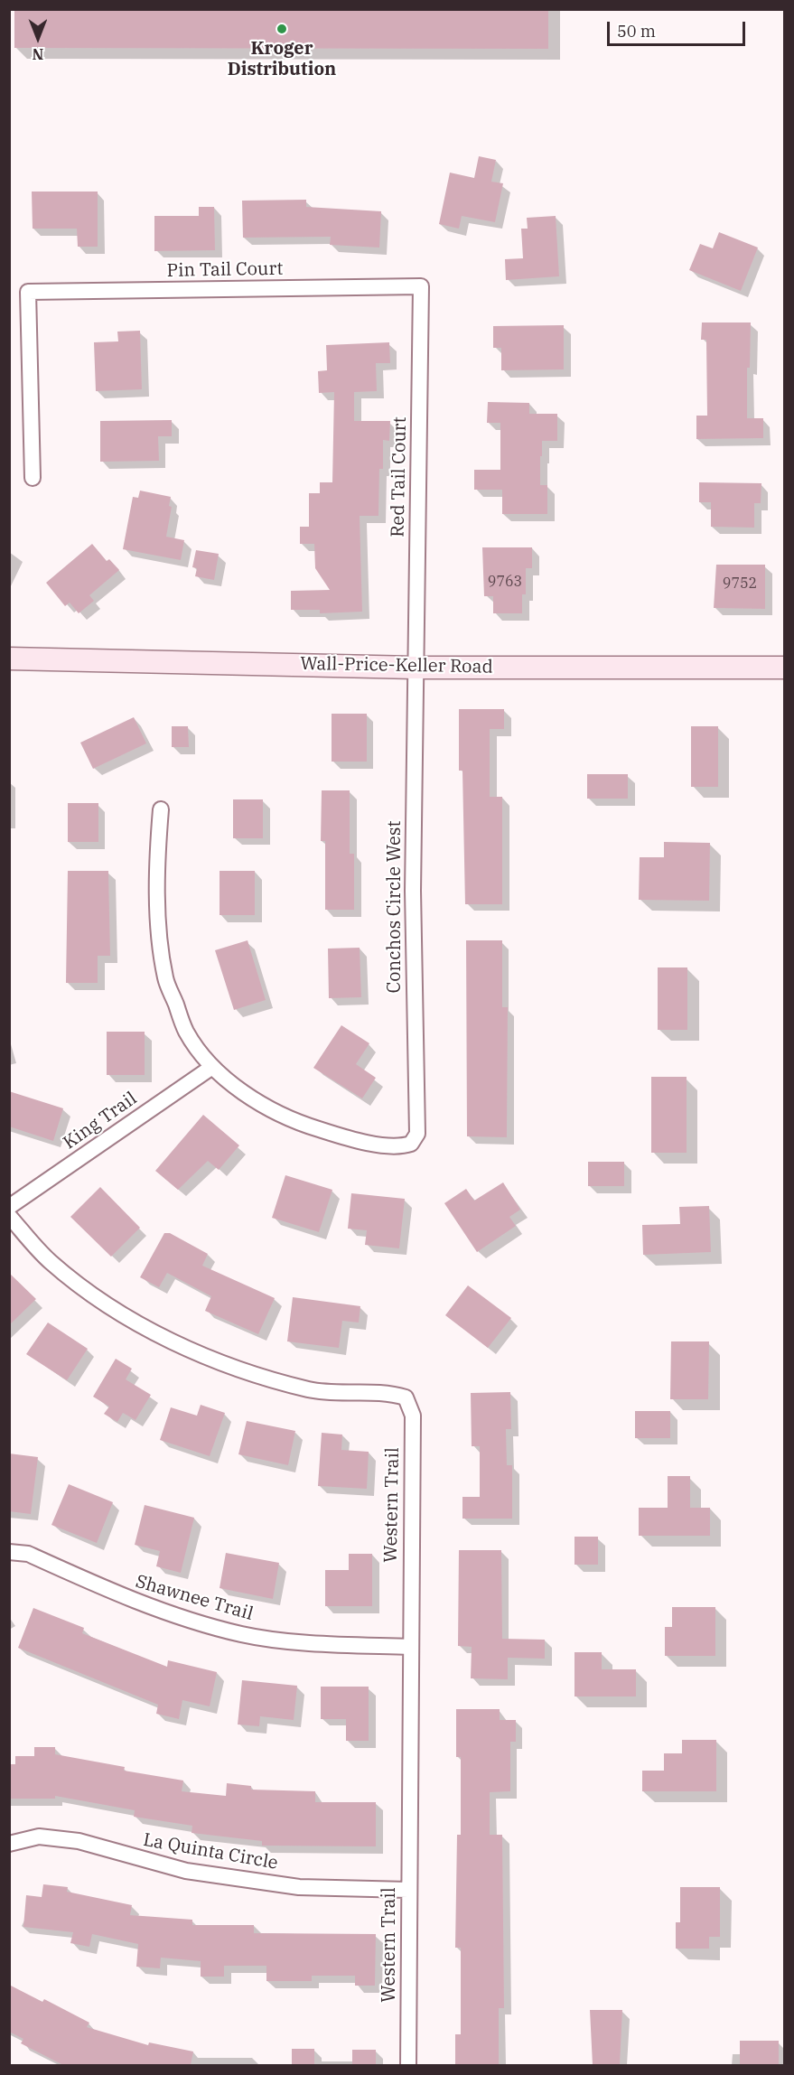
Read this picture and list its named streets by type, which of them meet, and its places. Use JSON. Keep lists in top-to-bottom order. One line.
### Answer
{"streets":{"street":["Pin Tail Court","Red Tail Court","Wall-Price-Keller Road","Conchos Circle West","King Trail","Western Trail","Shawnee Trail","La Quinta Circle"]},"crossings":[["Pin Tail Court","Red Tail Court"],["Red Tail Court","Wall-Price-Keller Road"],["Red Tail Court","Conchos Circle West"],["Wall-Price-Keller Road","Conchos Circle West"],["Conchos Circle West","King Trail"],["Western Trail","Shawnee Trail"],["Western Trail","La Quinta Circle"]],"places":["Kroger Distribution"],"house_numbers":["9763","9752"],"scale_bar":"50 m","north":"bottom"}
